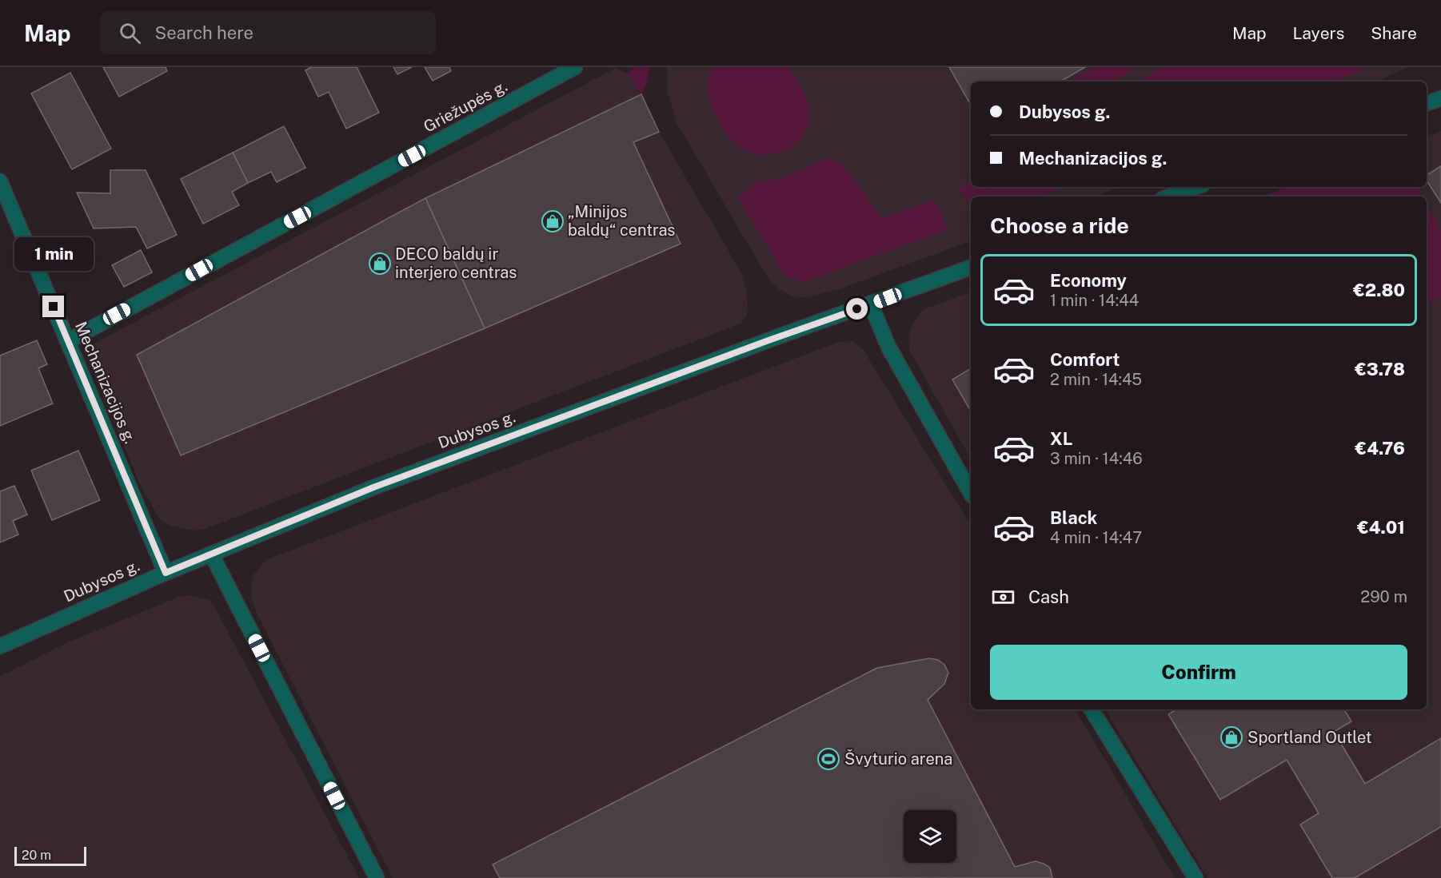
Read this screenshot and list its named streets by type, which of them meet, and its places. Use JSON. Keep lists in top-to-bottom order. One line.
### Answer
{"streets":{"street":["Griežupės g.","Mechanizacijos g.","Dubysos g."]},"crossings":[["Griežupės g.","Mechanizacijos g."],["Mechanizacijos g.","Dubysos g."]],"places":{"shop":["„Minijos baldų“ centras","DECO baldų ir interjero centras","Sportland Outlet"],"sports":["Švyturio arena"]},"scale_bar":"20 m","page":{"header":"Map","search":"Search here","nav":["Map","Layers","Share"],"banner":["Dubysos g.","Mechanizacijos g."],"heading":"Choose a ride","bubble":"1 min","list":[{"name":"Economy","note":"1 min · 14:44","value":"€2.80"},{"name":"Comfort","note":"2 min · 14:45","value":"€3.78"},{"name":"XL","note":"3 min · 14:46","value":"€4.76"},{"name":"Black","note":"4 min · 14:47","value":"€4.01"}],"pay":["Cash","290 m"],"buttons":"Confirm","scale":"20 m"}}
